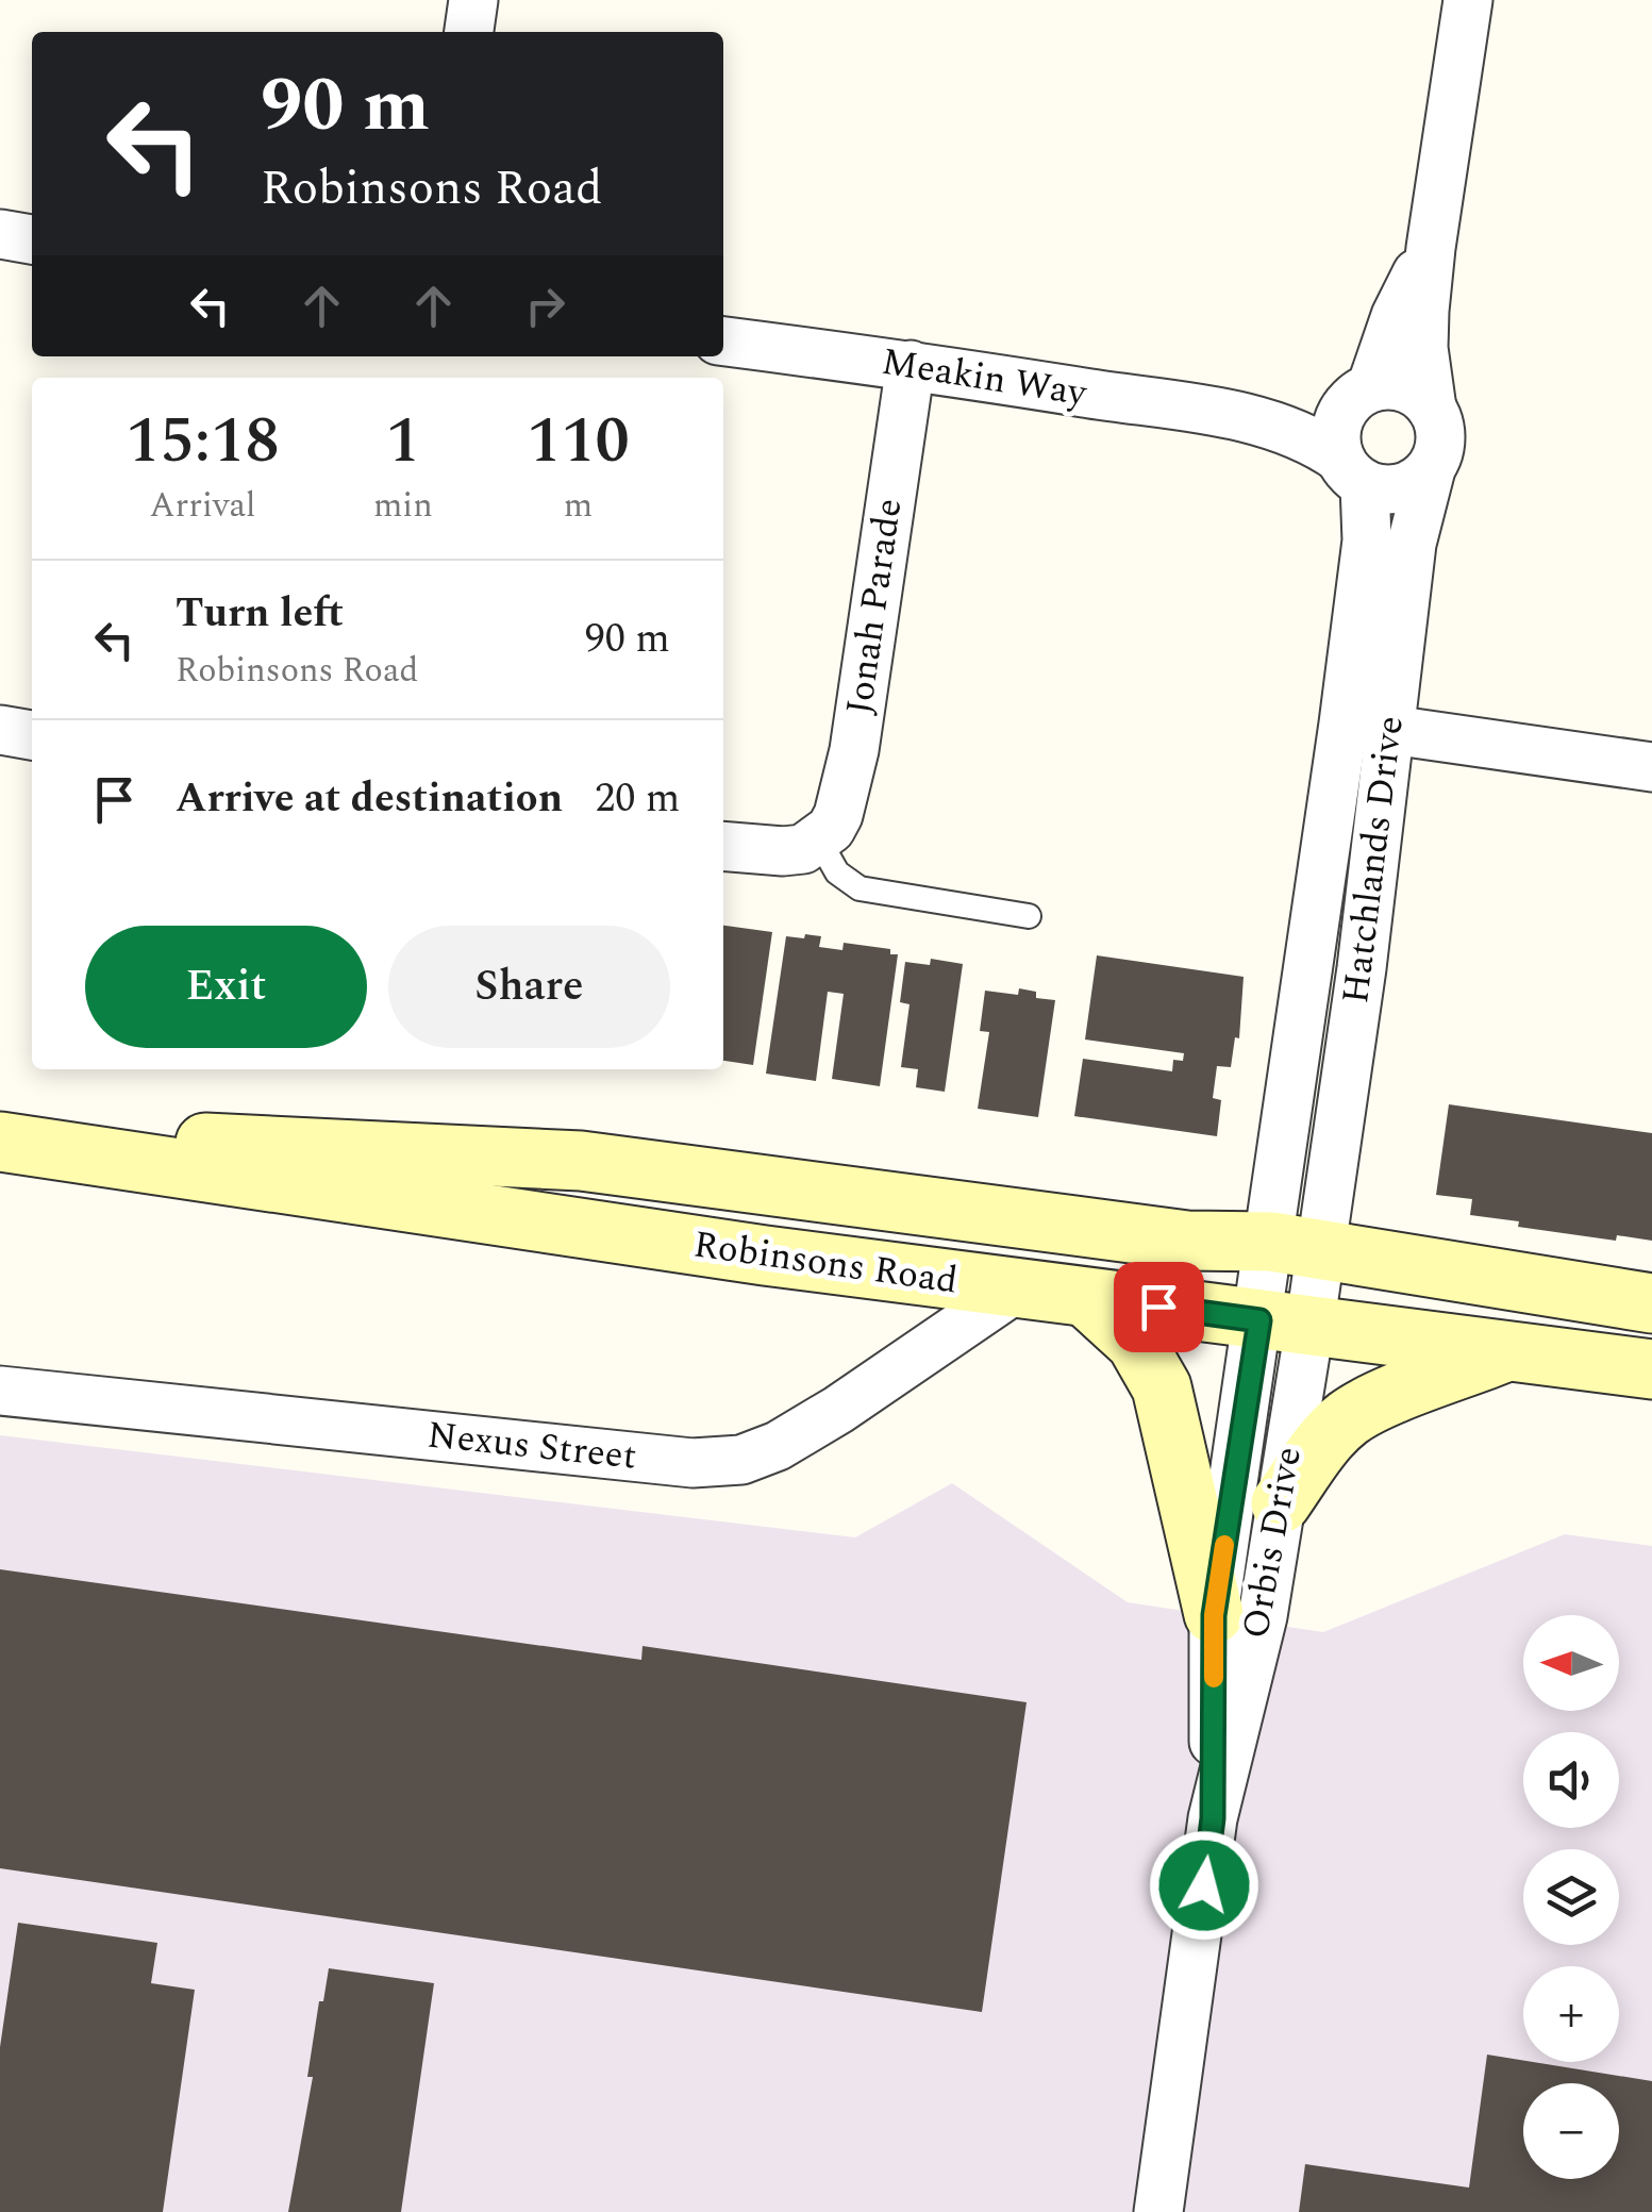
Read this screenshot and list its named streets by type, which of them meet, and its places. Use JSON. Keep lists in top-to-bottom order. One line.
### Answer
{"streets":{"main road":["Robinsons Road"],"street":["Meakin Way","Jonah Parade","Hatchlands Drive","Nexus Street","Orbis Drive"]},"crossings":[["Meakin Way","Jonah Parade"],["Meakin Way","Hatchlands Drive"],["Hatchlands Drive","Robinsons Road"],["Hatchlands Drive","Orbis Drive"],["Robinsons Road","Nexus Street"],["Robinsons Road","Orbis Drive"]],"north":"left","page":{"turn":["90 m","Robinsons Road"],"eta":["15:18","Arrival","1","min","110","m"],"list":[{"name":"Turn left","note":"Robinsons Road","value":"90 m"},{"name":"Arrive at destination","value":"20 m"}],"buttons":["Exit","Share"],"map_buttons":["+","−"]}}
